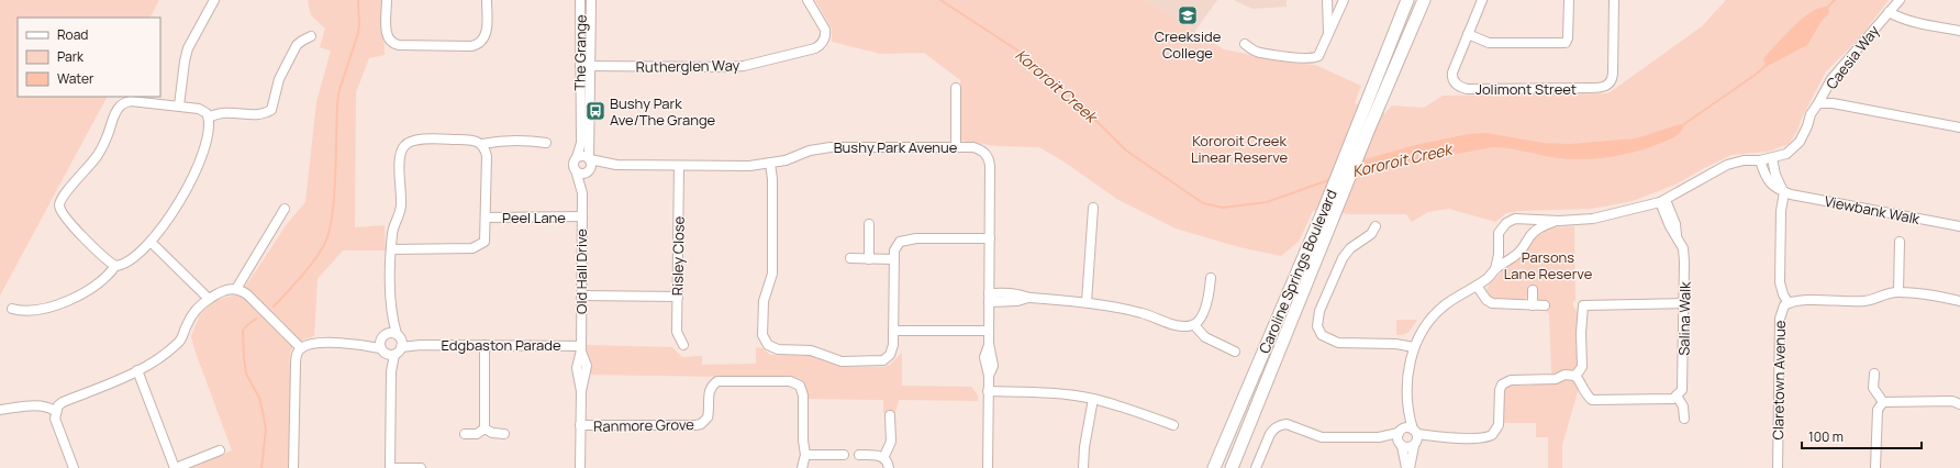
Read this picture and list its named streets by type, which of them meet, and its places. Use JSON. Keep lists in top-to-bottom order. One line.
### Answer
{"streets":{"main road":["Caroline Springs Boulevard"],"street":["The Grange","Caesia Way","Rutherglen Way","Jolimont Street","Bushy Park Avenue","Viewbank Walk","Peel Lane","Risley Close","Old Hall Drive","Salina Walk","Edgbaston Parade","Claretown Avenue","Ranmore Grove"]},"crossings":[["The Grange","Rutherglen Way"],["The Grange","Bushy Park Avenue"],["The Grange","Old Hall Drive"],["Caesia Way","Viewbank Walk"],["Caesia Way","Salina Walk"],["Bushy Park Avenue","Risley Close"],["Bushy Park Avenue","Old Hall Drive"],["Viewbank Walk","Claretown Avenue"],["Peel Lane","Old Hall Drive"],["Old Hall Drive","Edgbaston Parade"],["Old Hall Drive","Ranmore Grove"]],"water":["Kororoit Creek"],"parks":["Kororoit Creek Linear Reserve","Parsons Lane Reserve"],"places":{"school or university":["Creekside College"],"bus stop":["Bushy Park Ave/The Grange"]},"legend":["Road","Park","Water"],"scale_bar":"100 m"}
